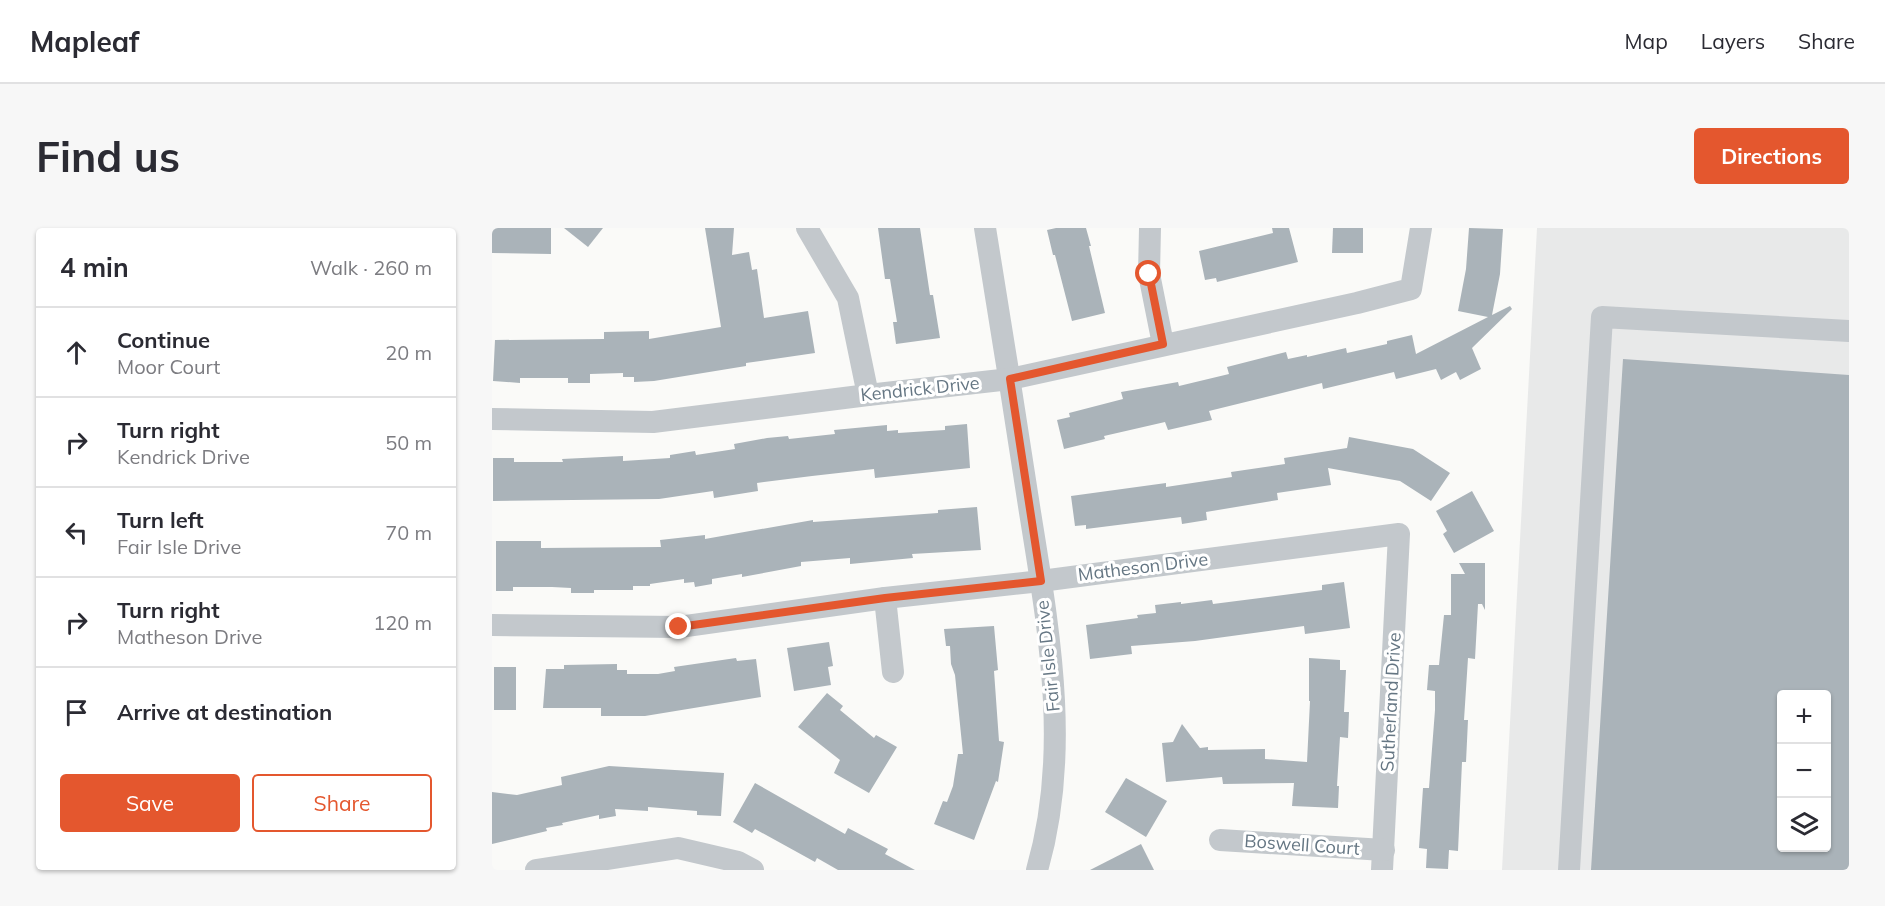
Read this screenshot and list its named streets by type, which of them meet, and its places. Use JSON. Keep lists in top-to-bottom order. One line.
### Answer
{"streets":{"street":["Kendrick Drive","Matheson Drive","Fair Isle Drive","Sutherland Drive","Boswell Court"]},"crossings":[["Kendrick Drive","Fair Isle Drive"],["Matheson Drive","Fair Isle Drive"],["Matheson Drive","Sutherland Drive"],["Sutherland Drive","Boswell Court"]],"page":{"header":"Mapleaf","nav":["Map","Layers","Share"],"buttons":["Directions",["Save","Share"]],"title":"Find us","heading":["4 min","Walk · 260 m"],"list":[["Continue","Moor Court","20 m"],["Turn right","Kendrick Drive","50 m"],["Turn left","Fair Isle Drive","70 m"],["Turn right","Matheson Drive","120 m"],"Arrive at destination"],"map_buttons":["+","−"]}}
